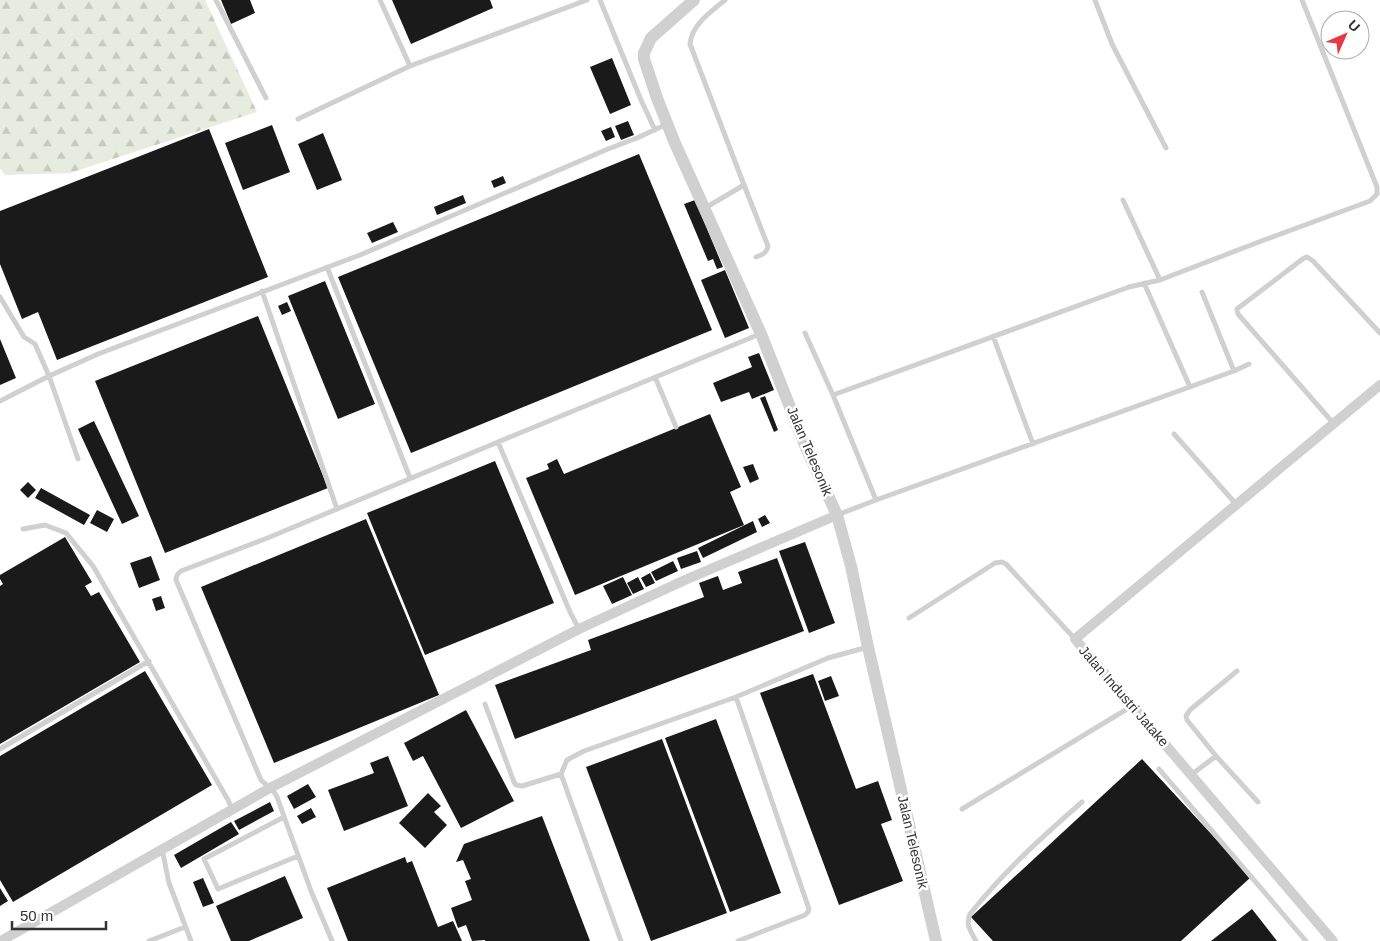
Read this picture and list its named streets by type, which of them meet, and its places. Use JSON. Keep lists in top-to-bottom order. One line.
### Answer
{"streets":{"street":["Jalan Telesonik","Jalan Industri Jatake"]},"scale_bar":"50 m","north":"top right"}
